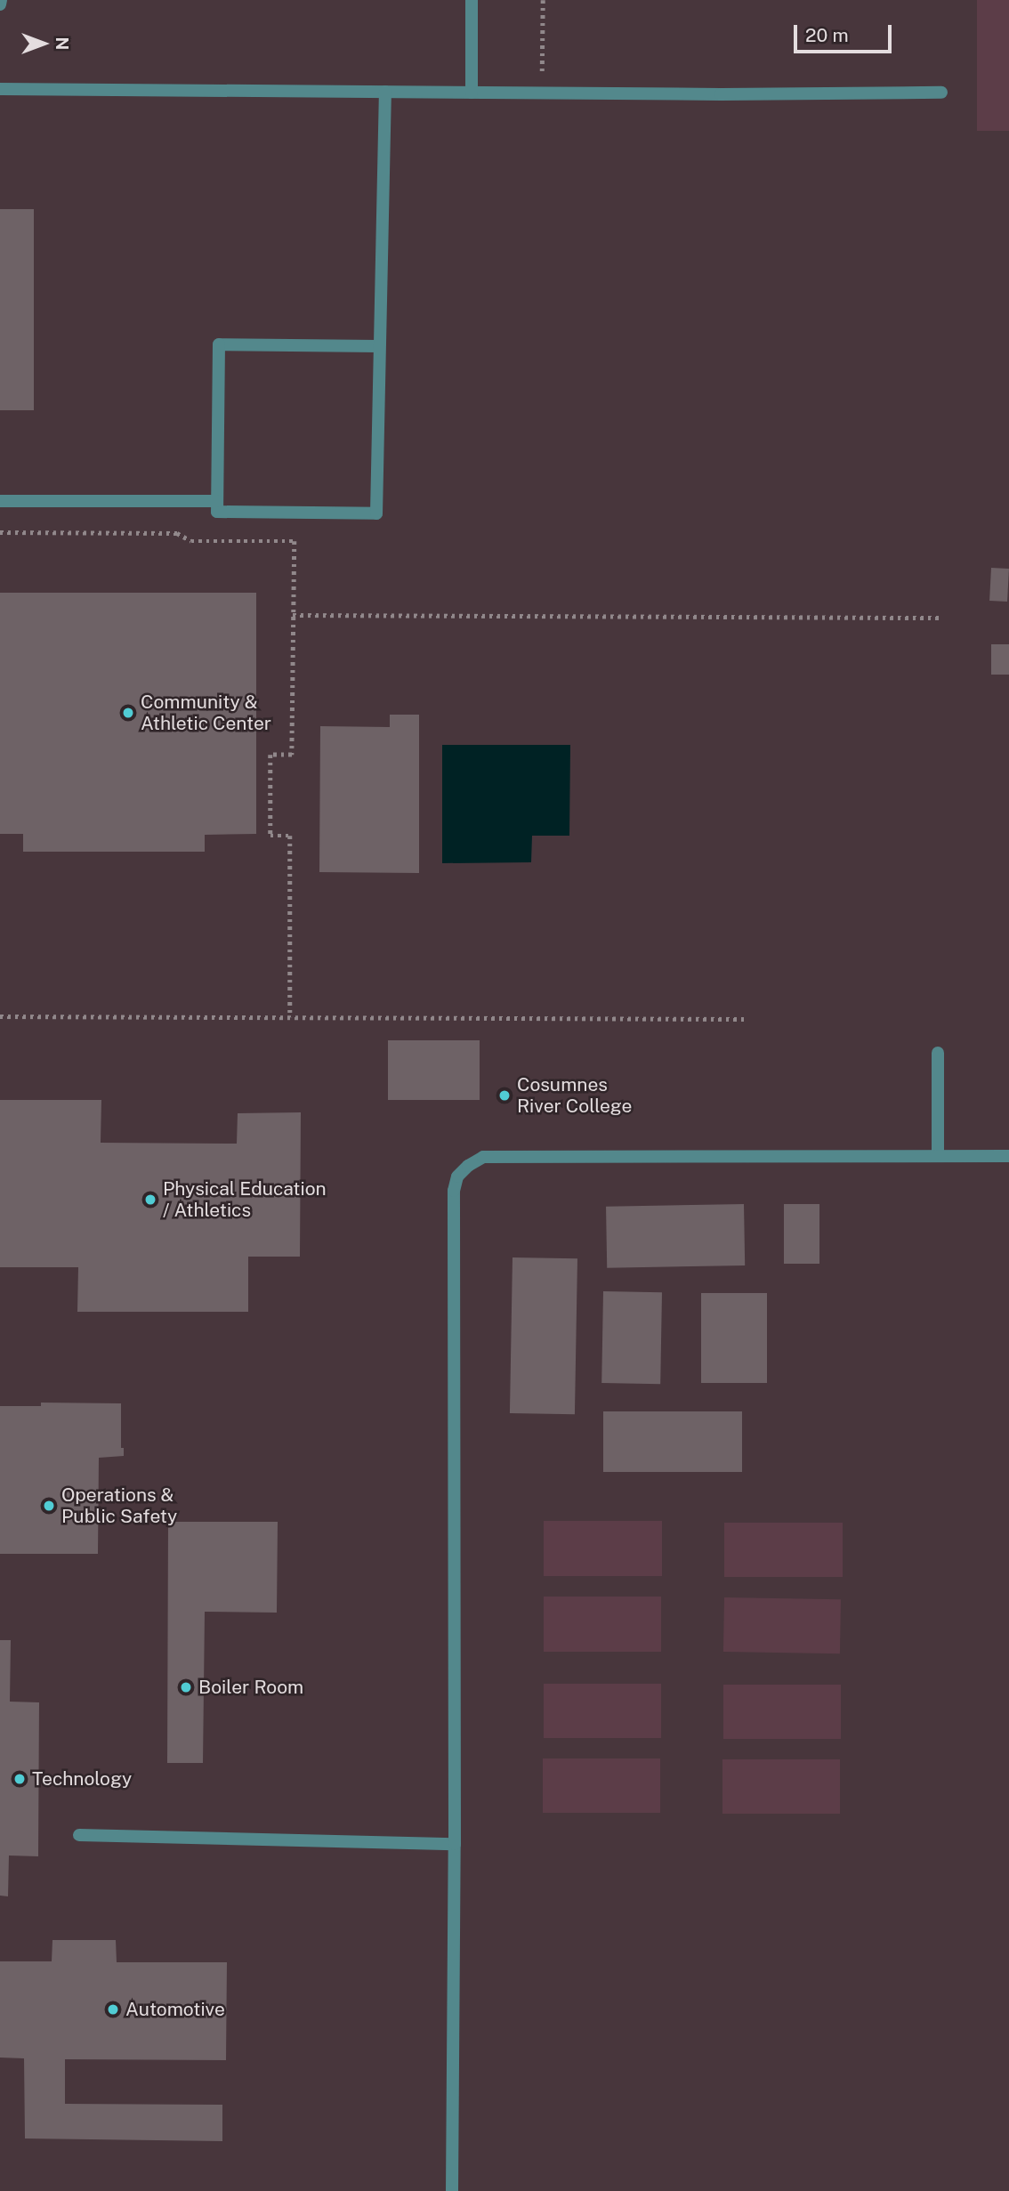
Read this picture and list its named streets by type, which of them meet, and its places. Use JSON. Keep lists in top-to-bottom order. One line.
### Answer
{"places":["Community & Athletic Center","Cosumnes River College","Physical Education / Athletics","Operations & Public Safety","Boiler Room","Technology","Automotive"],"scale_bar":"20 m","north":"right"}
